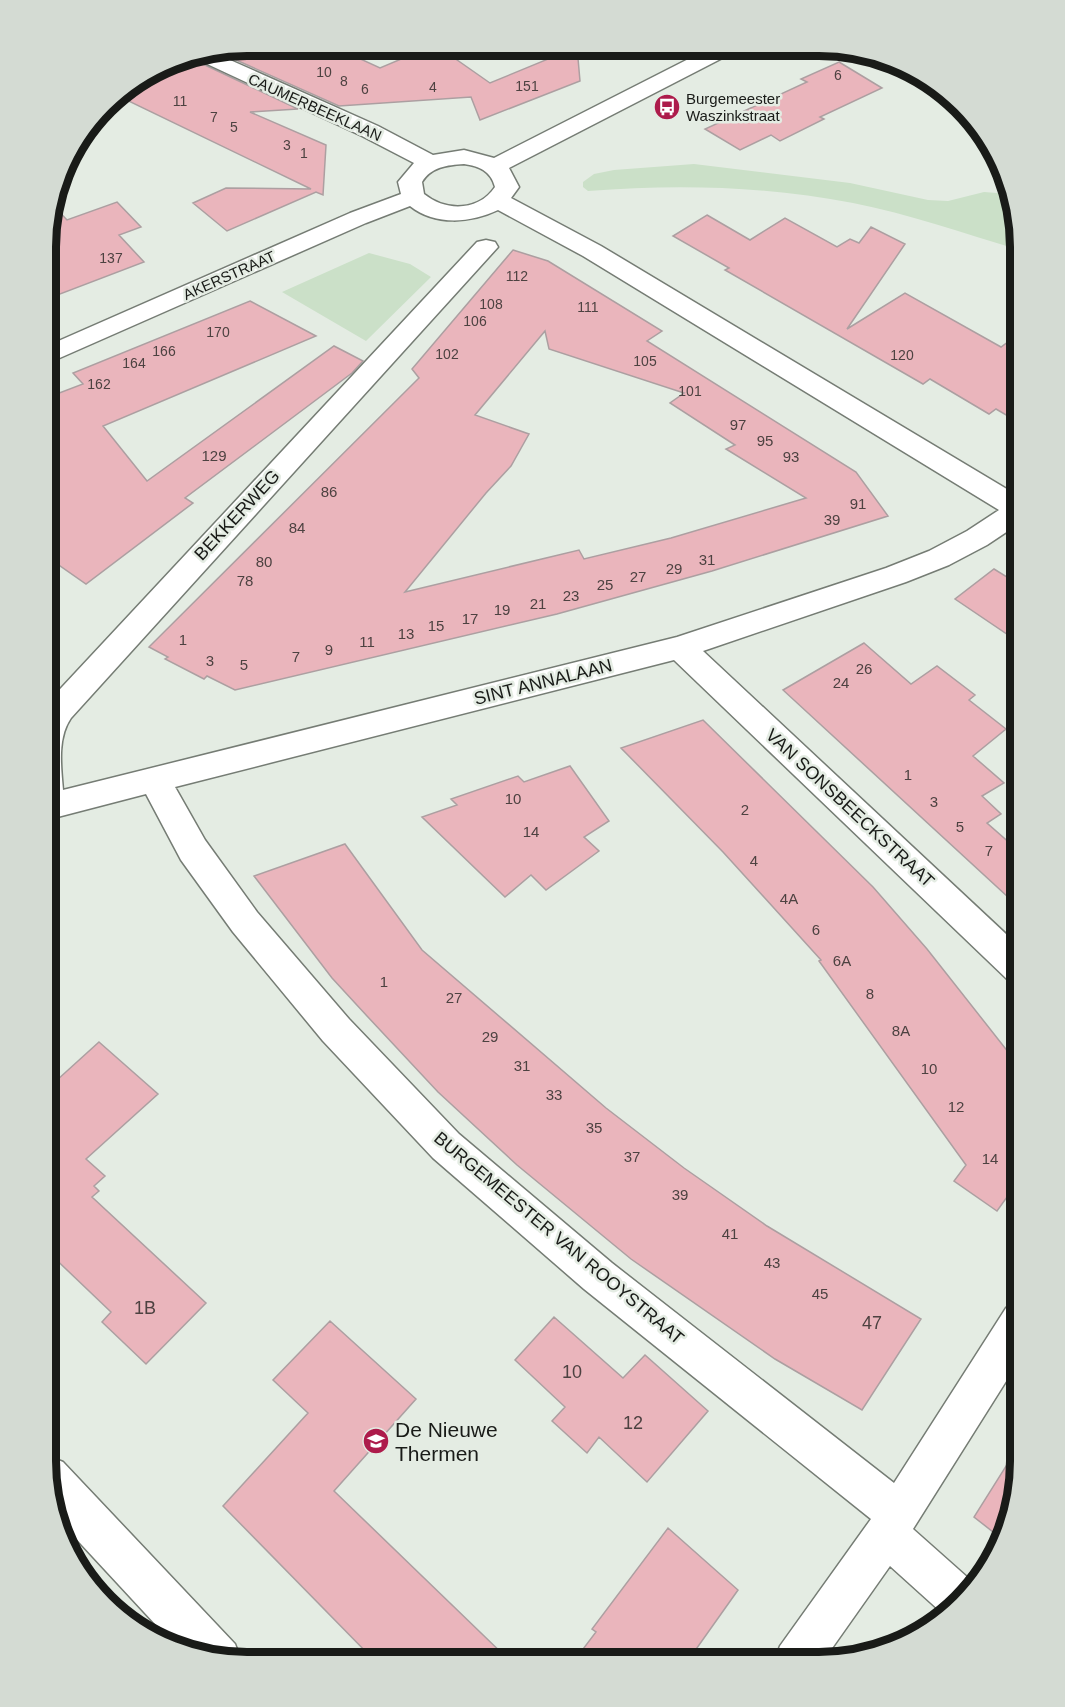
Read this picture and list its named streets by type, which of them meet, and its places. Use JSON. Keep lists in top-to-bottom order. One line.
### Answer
{"streets":{"street":["CAUMERBEEKLAAN","AKERSTRAAT","BEKKERWEG","SINT ANNALAAN","VAN SONSBEECKSTRAAT","BURGEMEESTER VAN ROOYSTRAAT"]},"crossings":[["CAUMERBEEKLAAN","AKERSTRAAT"],["SINT ANNALAAN","VAN SONSBEECKSTRAAT"],["SINT ANNALAAN","BURGEMEESTER VAN ROOYSTRAAT"]],"places":{"bus stop":["Burgemeester Waszinkstraat"],"school or university":["De Nieuwe Thermen"]},"house_numbers":["10","6","8","151","4","6","11","7","5","3","1","137","112","108","111","106","170","166","102","120","105","164","162","101","97","95","129","93","86","91","39","84","31","80","29","27","78","25","23","21","19","17","15","13","1","11","9","7","3","5","26","24","1","10","3","2","5","14","7","4","4A","6","6A","1","8","27","8A","29","31","10","33","12","35","37","14","39","41","43","45","1B","47","10","12"]}
